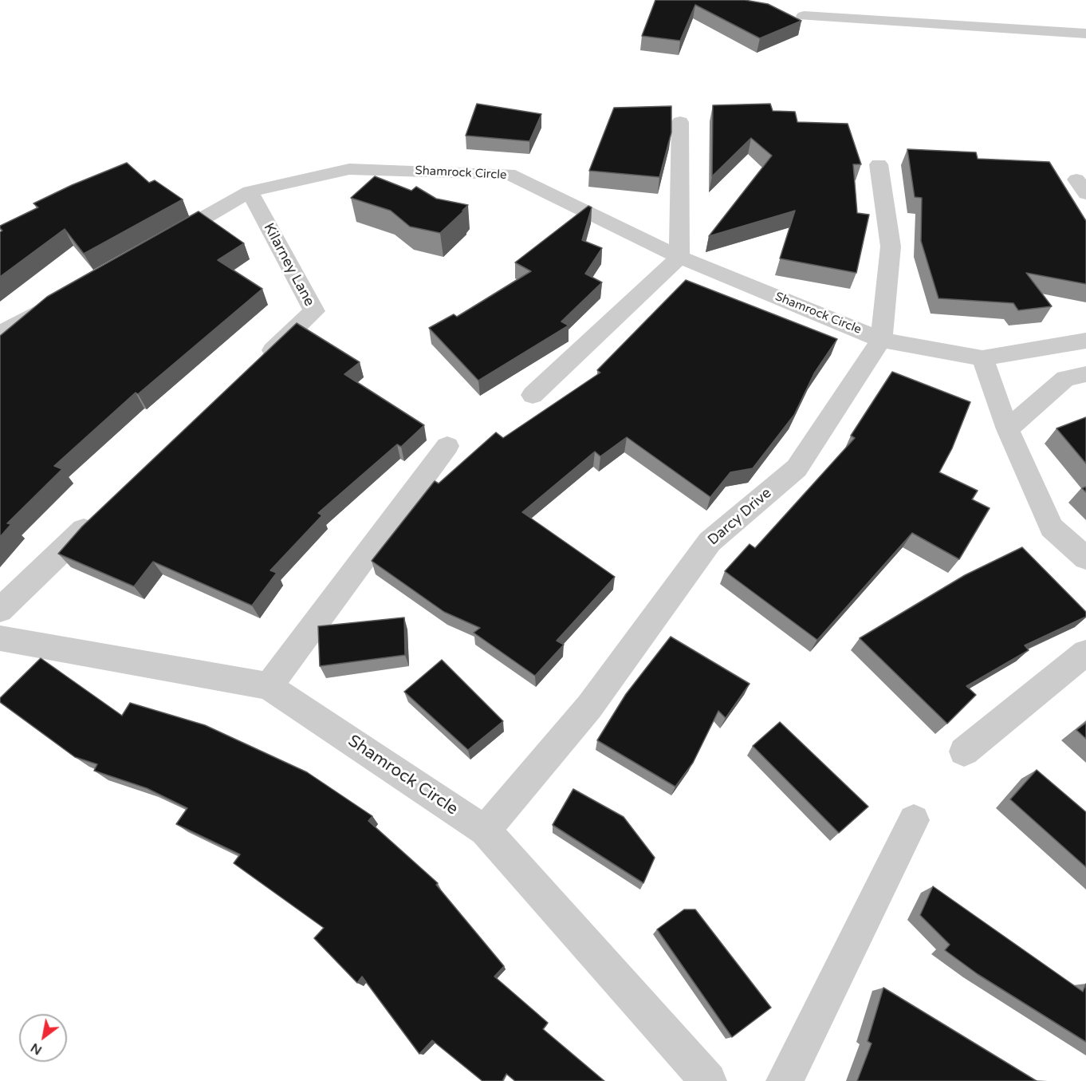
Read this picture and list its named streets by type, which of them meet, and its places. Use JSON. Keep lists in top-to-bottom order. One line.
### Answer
{"streets":{"street":["Shamrock Circle","Kilarney Lane","Darcy Drive"]},"crossings":[["Shamrock Circle","Kilarney Lane"],["Shamrock Circle","Darcy Drive"]],"north":"bottom left"}
